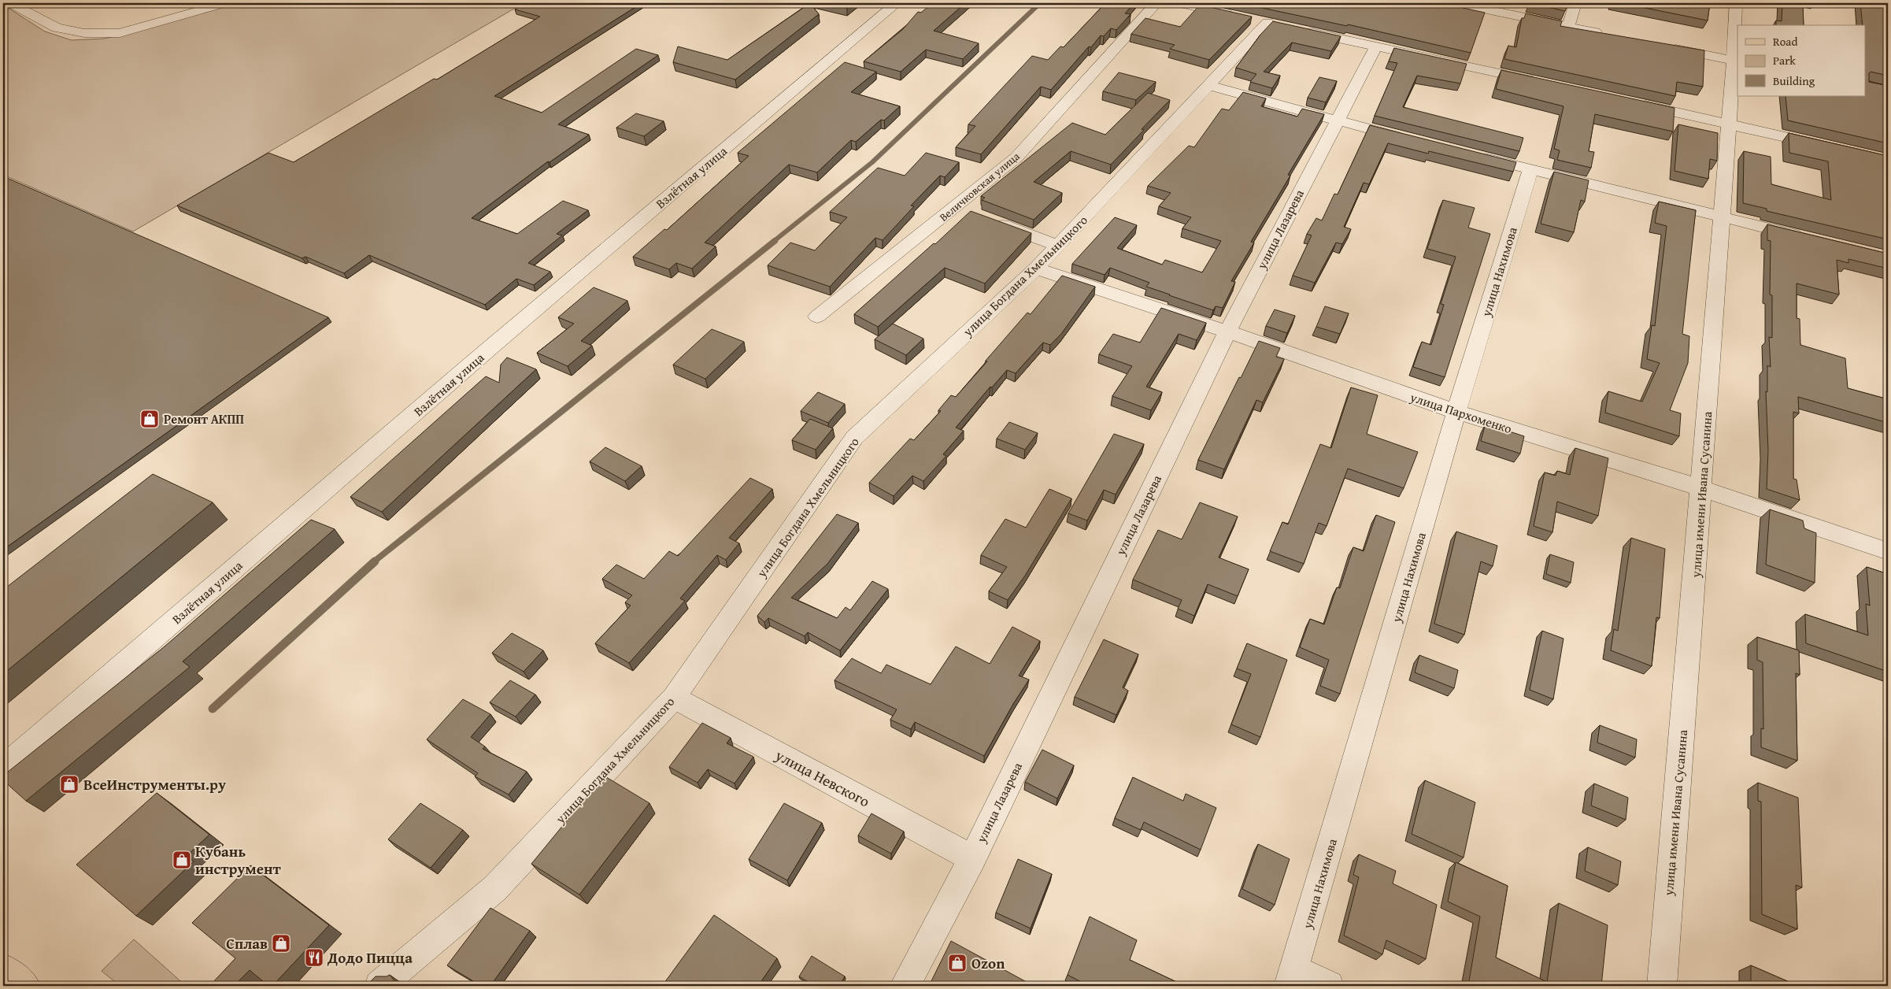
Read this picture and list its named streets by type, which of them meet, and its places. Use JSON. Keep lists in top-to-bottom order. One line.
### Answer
{"streets":{"street":["Взлётная улица","Величковская улица","улица Лазарева","улица Нахимова","улица Богдана Хмельницкого","улица Пархоменко","улица имени Ивана Сусанина","улица Невского"]},"crossings":[["улица Лазарева","улица Пархоменко"],["улица Лазарева","улица Невского"],["улица Нахимова","улица Пархоменко"],["улица Богдана Хмельницкого","улица Пархоменко"],["улица Богдана Хмельницкого","улица Невского"],["улица Пархоменко","улица имени Ивана Сусанина"]],"places":{"shop":["Ремонт АКПП","ВсеИнструменты.ру","Кубань инструмент","Сплав","Ozon"],"restaurant":["Додо Пицца"]},"legend":["Road","Park","Building"]}
